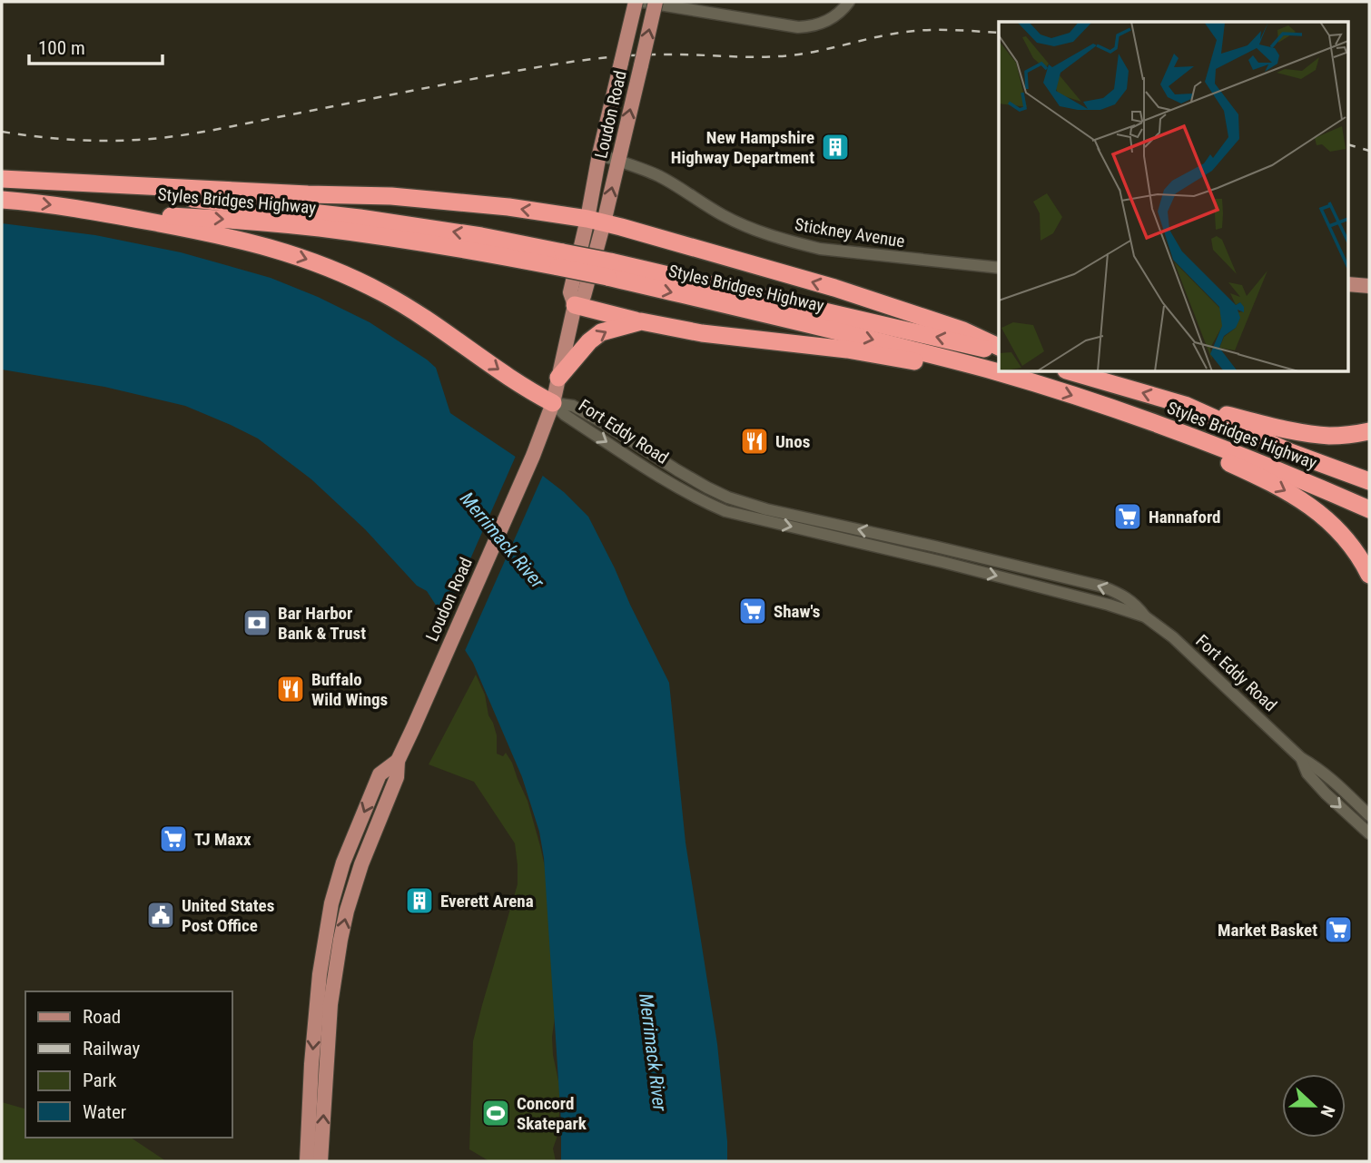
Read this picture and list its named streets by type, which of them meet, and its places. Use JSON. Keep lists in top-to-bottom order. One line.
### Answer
{"streets":{"highway":["Styles Bridges Highway"],"main road":["Loudon Road"],"street":["Stickney Avenue","Fort Eddy Road"]},"crossings":[["Loudon Road","Stickney Avenue"],["Loudon Road","Fort Eddy Road"]],"water":["Merrimack River"],"places":{"building":["New Hampshire Highway Department","Everett Arena"],"restaurant":["Unos","Buffalo Wild Wings"],"supermarket":["Hannaford","Shaw's","TJ Maxx","Market Basket"],"bank":["Bar Harbor Bank & Trust"],"public building":["United States Post Office"],"sports":["Concord Skatepark"]},"legend":["Road","Railway","Park","Water"],"scale_bar":"100 m","north":"right"}
